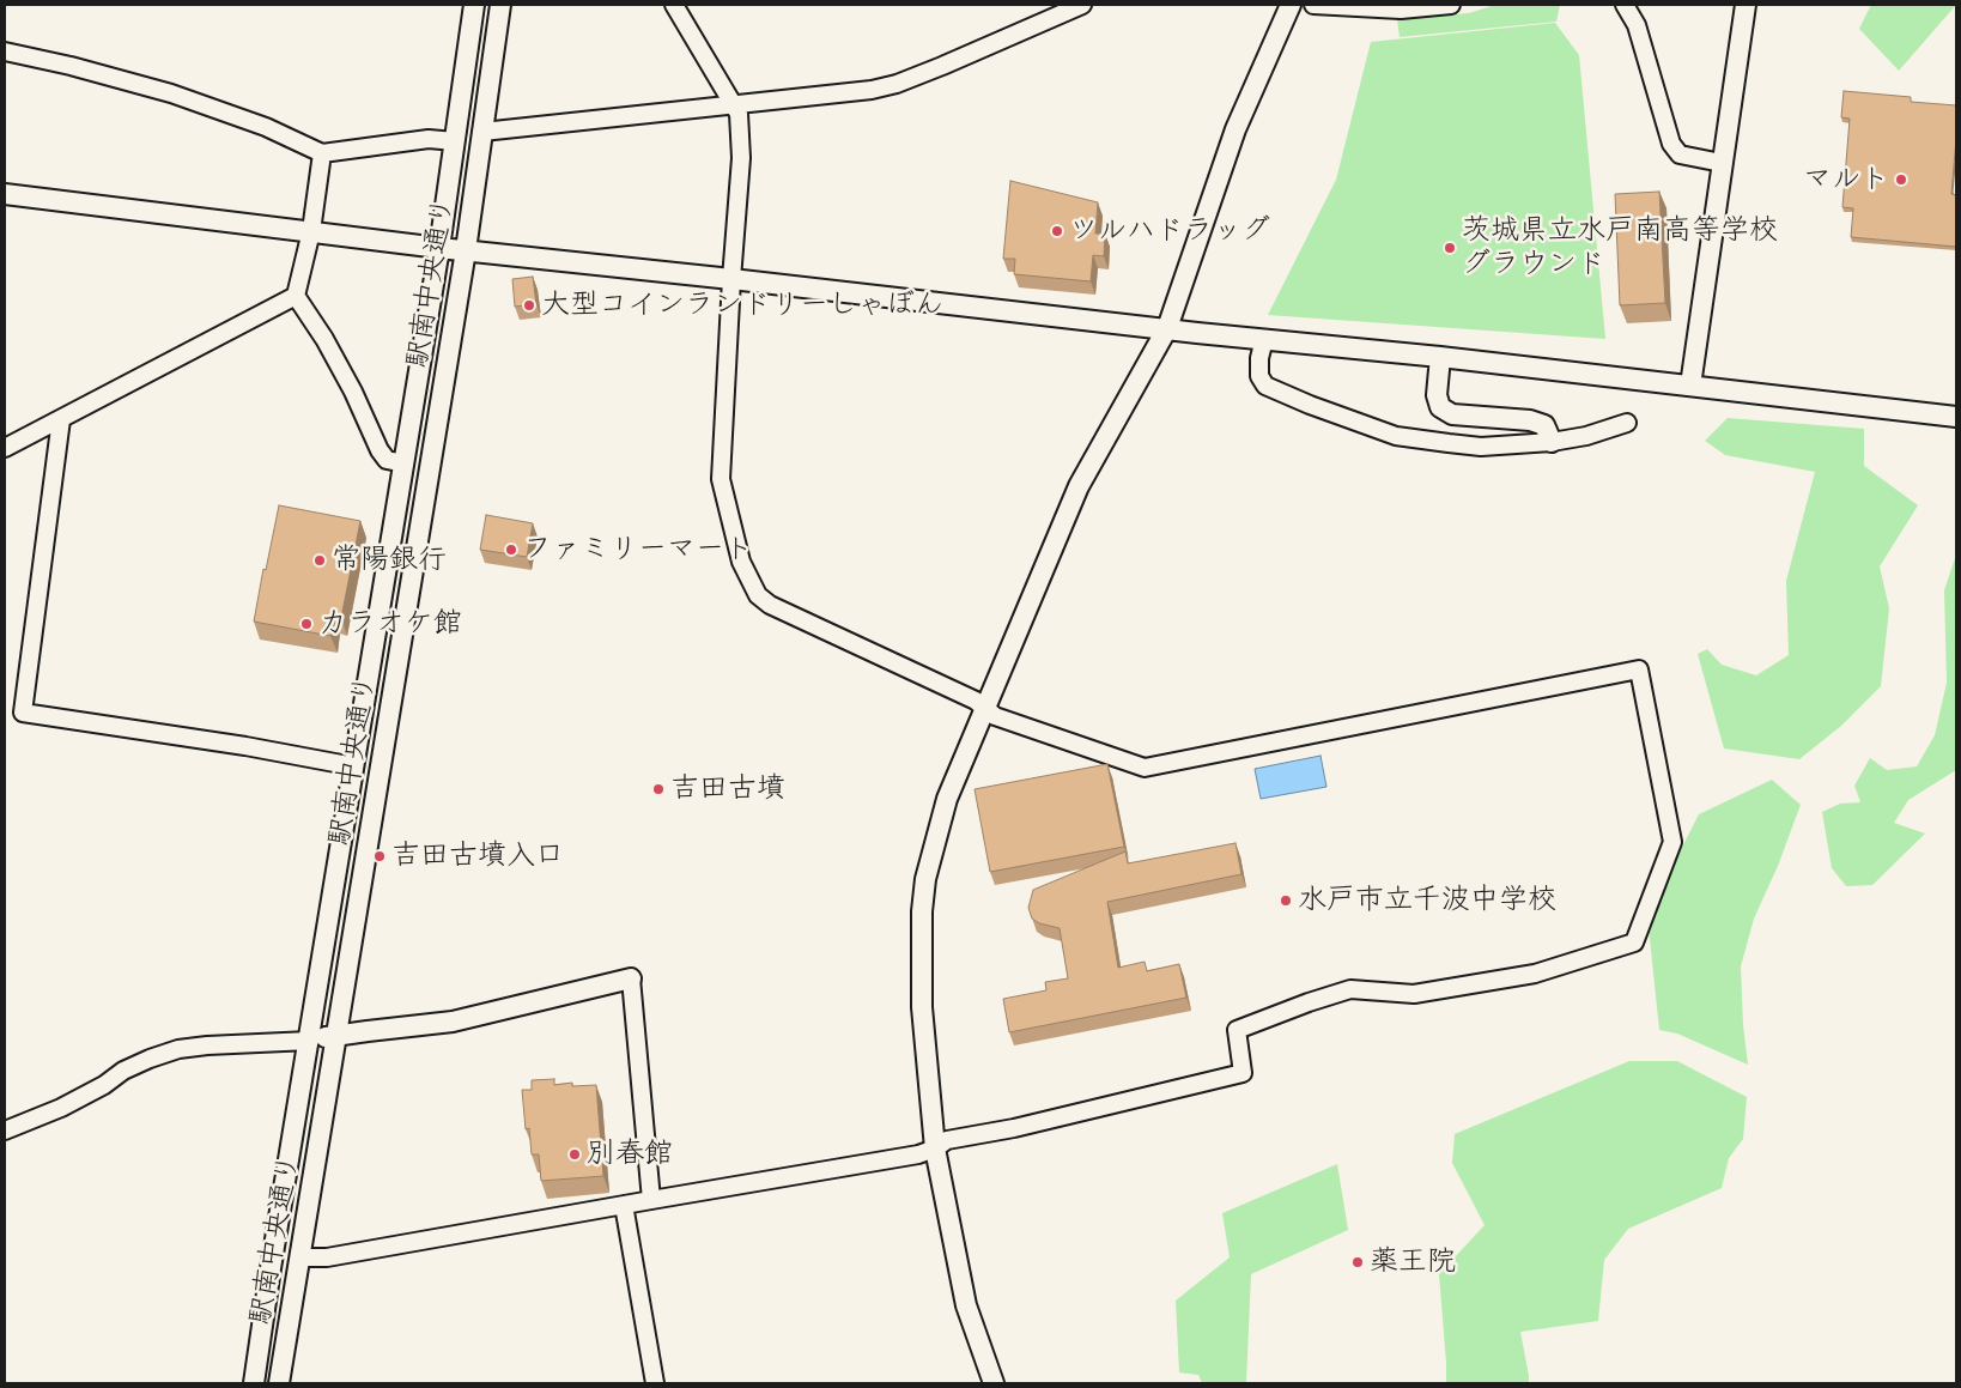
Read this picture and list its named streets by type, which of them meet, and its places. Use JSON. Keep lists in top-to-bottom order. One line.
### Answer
{"streets":{"street":["駅南中央通り"]},"places":["マルト","ツルハドラッグ","茨城県立水戸南高等学校 グラウンド","大型コインランドリーしゃぼん","ファミリーマート","常陽銀行","カラオケ館","吉田古墳","吉田古墳入口","水戸市立千波中学校","別春館","薬王院"]}
